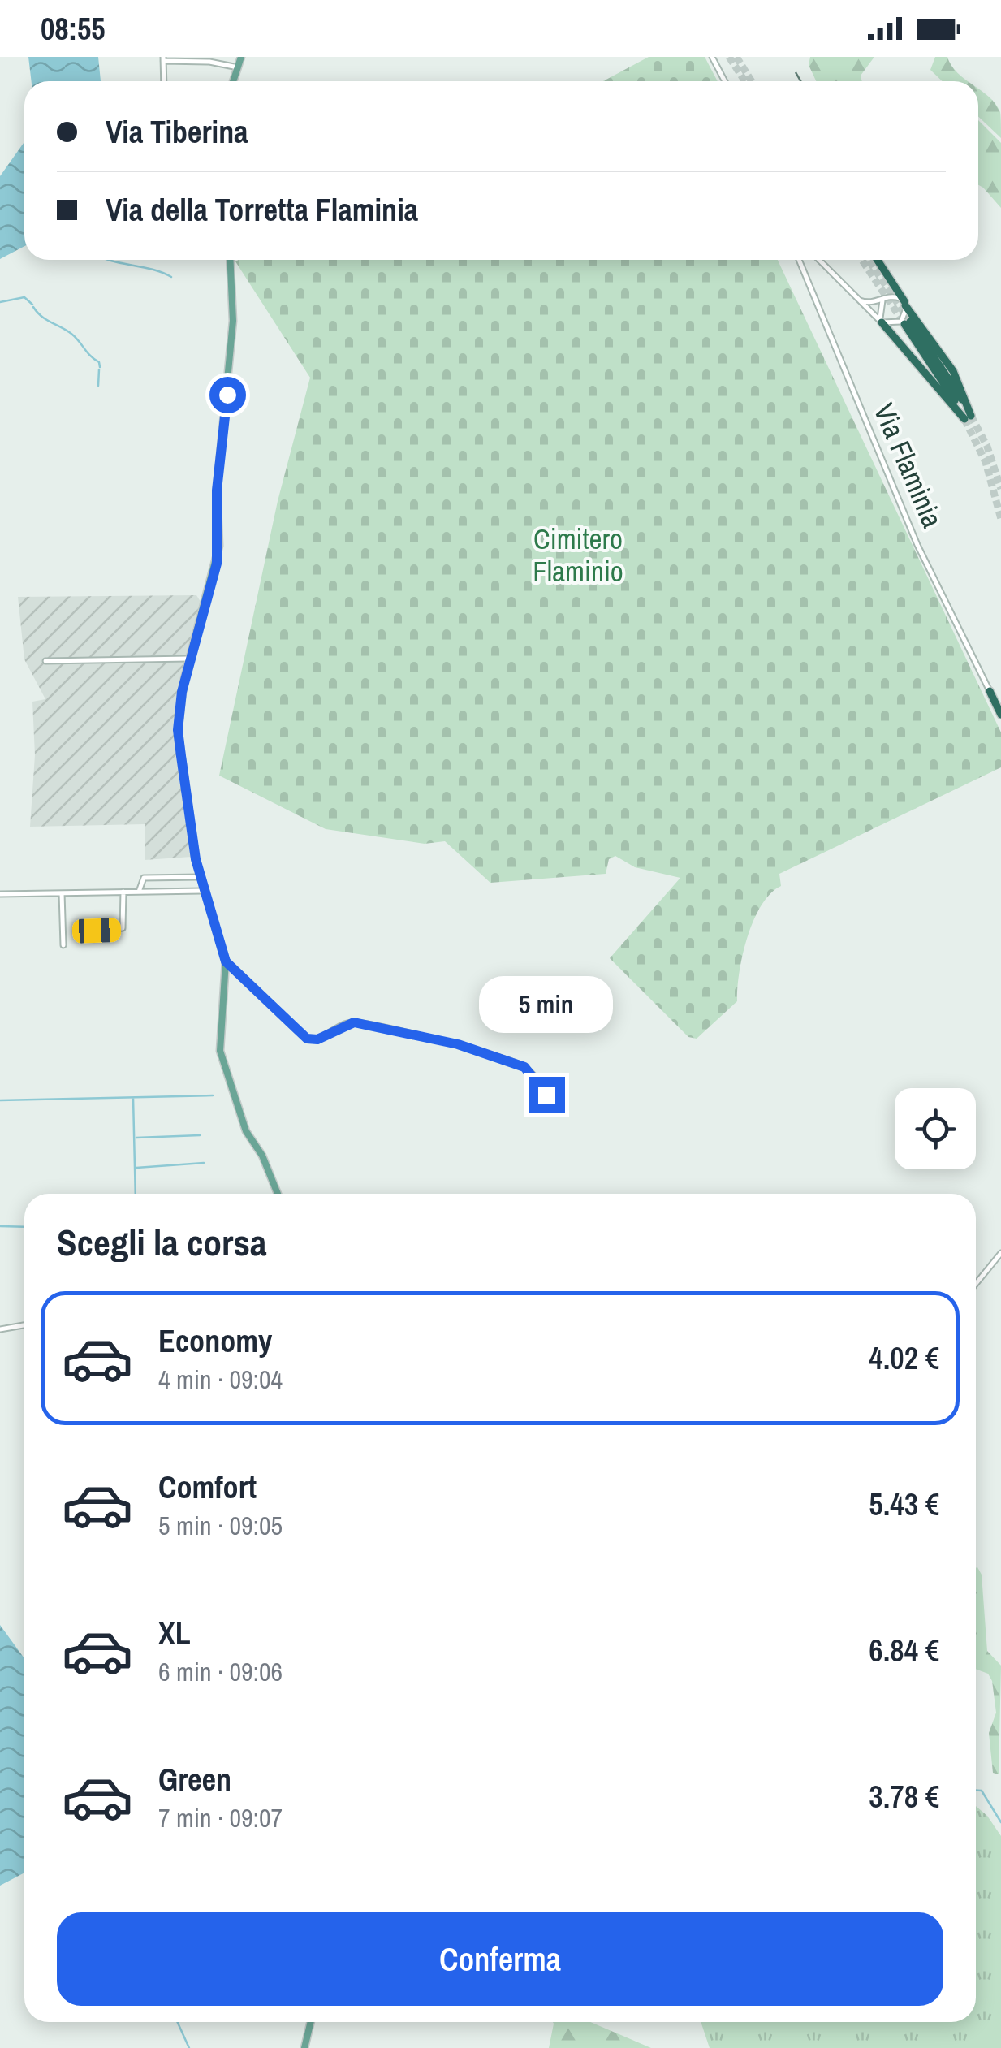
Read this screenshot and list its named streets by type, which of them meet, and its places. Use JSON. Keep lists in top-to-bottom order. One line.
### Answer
{"streets":{"street":["Via Flaminia"]},"parks":["Cimitero Flaminio"],"page":{"status":"08:55","banner":["Via Tiberina","Via della Torretta Flaminia"],"bubble":"5 min","heading":"Scegli la corsa","list":[{"name":"Economy","note":"4 min · 09:04","value":"4.02 €"},{"name":"Comfort","note":"5 min · 09:05","value":"5.43 €"},{"name":"XL","note":"6 min · 09:06","value":"6.84 €"},{"name":"Green","note":"7 min · 09:07","value":"3.78 €"}],"buttons":"Conferma"}}
